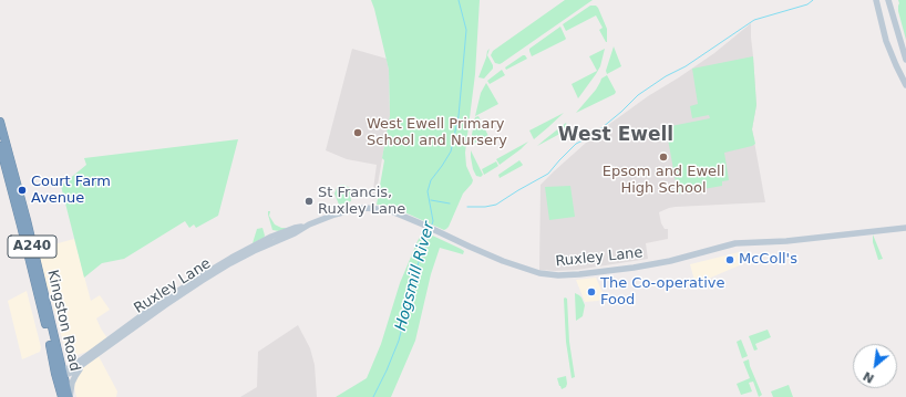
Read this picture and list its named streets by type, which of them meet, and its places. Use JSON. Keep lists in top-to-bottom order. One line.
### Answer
{"streets":{"highway":["A240","Kingston Road"],"main road":["Ruxley Lane"]},"crossings":[["Ruxley Lane","Kingston Road"]],"districts":["West Ewell"],"water":["Hogsmill River"],"places":["West Ewell Primary School and Nursery","Epsom and Ewell High School","Court Farm Avenue","St Francis, Ruxley Lane","McColl's","The Co-operative Food"],"north":"bottom left"}
